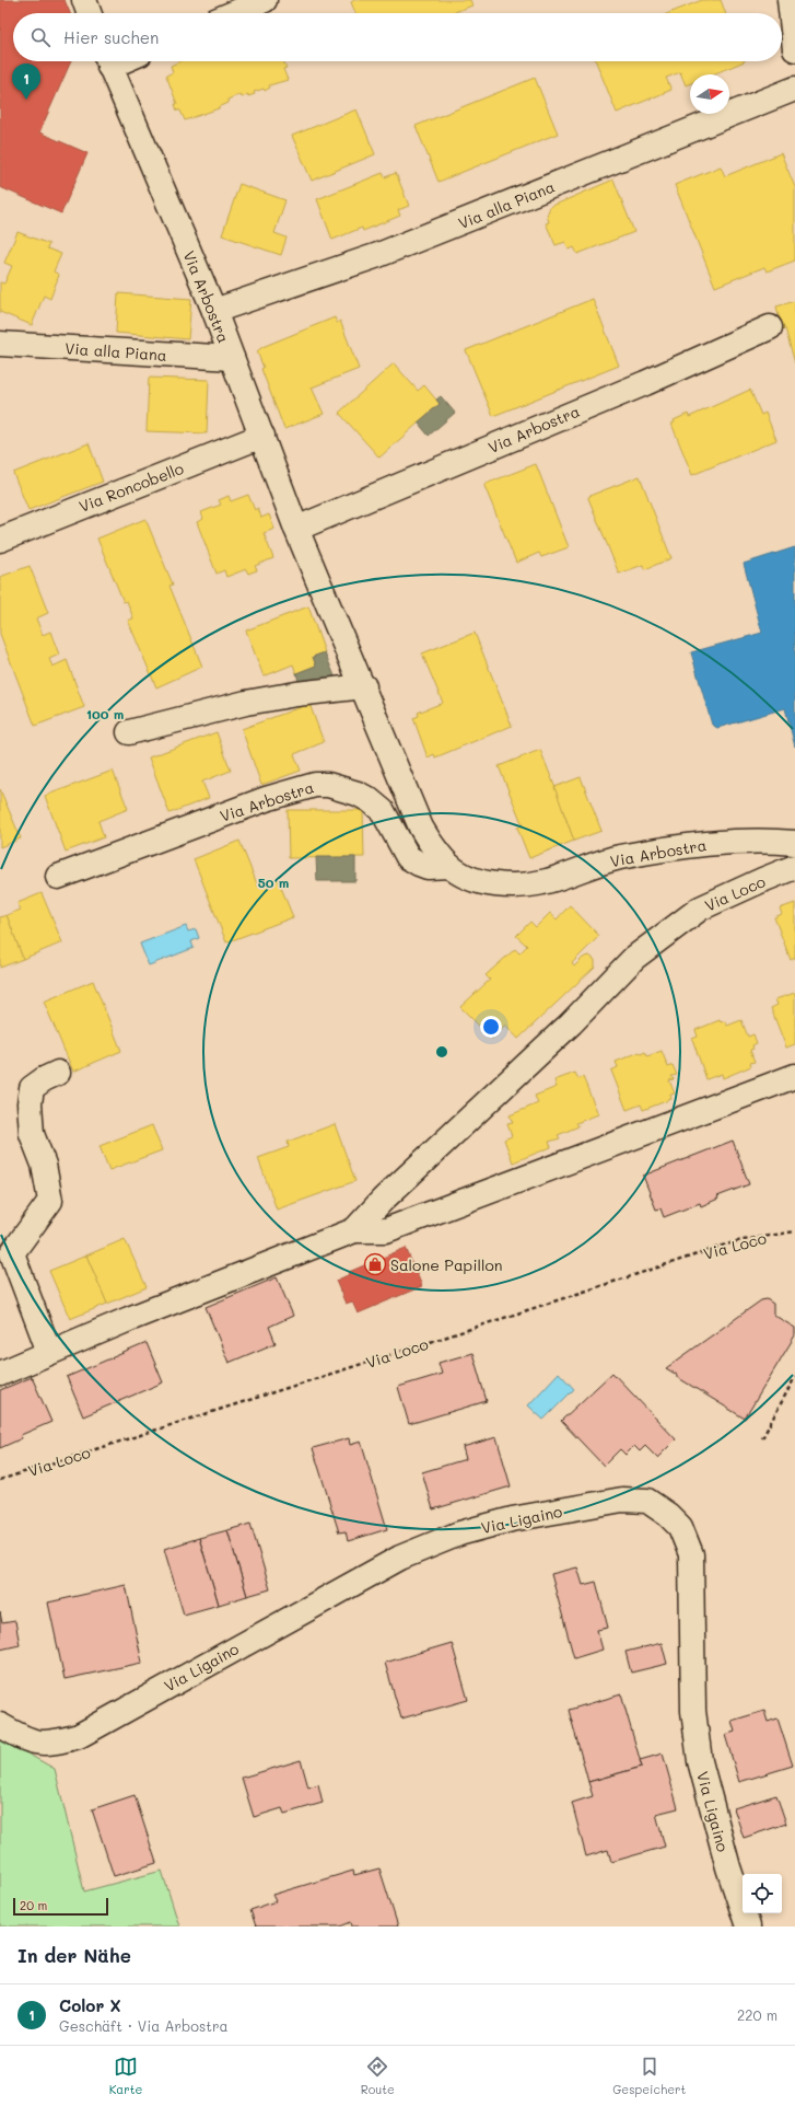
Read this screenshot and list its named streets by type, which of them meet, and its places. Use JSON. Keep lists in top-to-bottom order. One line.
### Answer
{"streets":{"street":["Via alla Piana","Via Arbostra","Via Roncobello","Via Loco","Via Ligaino"]},"crossings":[["Via alla Piana","Via Arbostra"],["Via Arbostra","Via Roncobello"]],"places":{"shop":["Salone Papillon"]},"scale_bar":"20 m","north":"right","page":{"search":"Hier suchen","pins":"1","scale":"20 m","heading":"In der Nähe","list":[{"mark":"1","name":"Color X","note":"Geschäft · Via Arbostra","value":"220 m"}],"nav":["Karte","Route","Gespeichert"]},"rings":["100 m","50 m"]}
